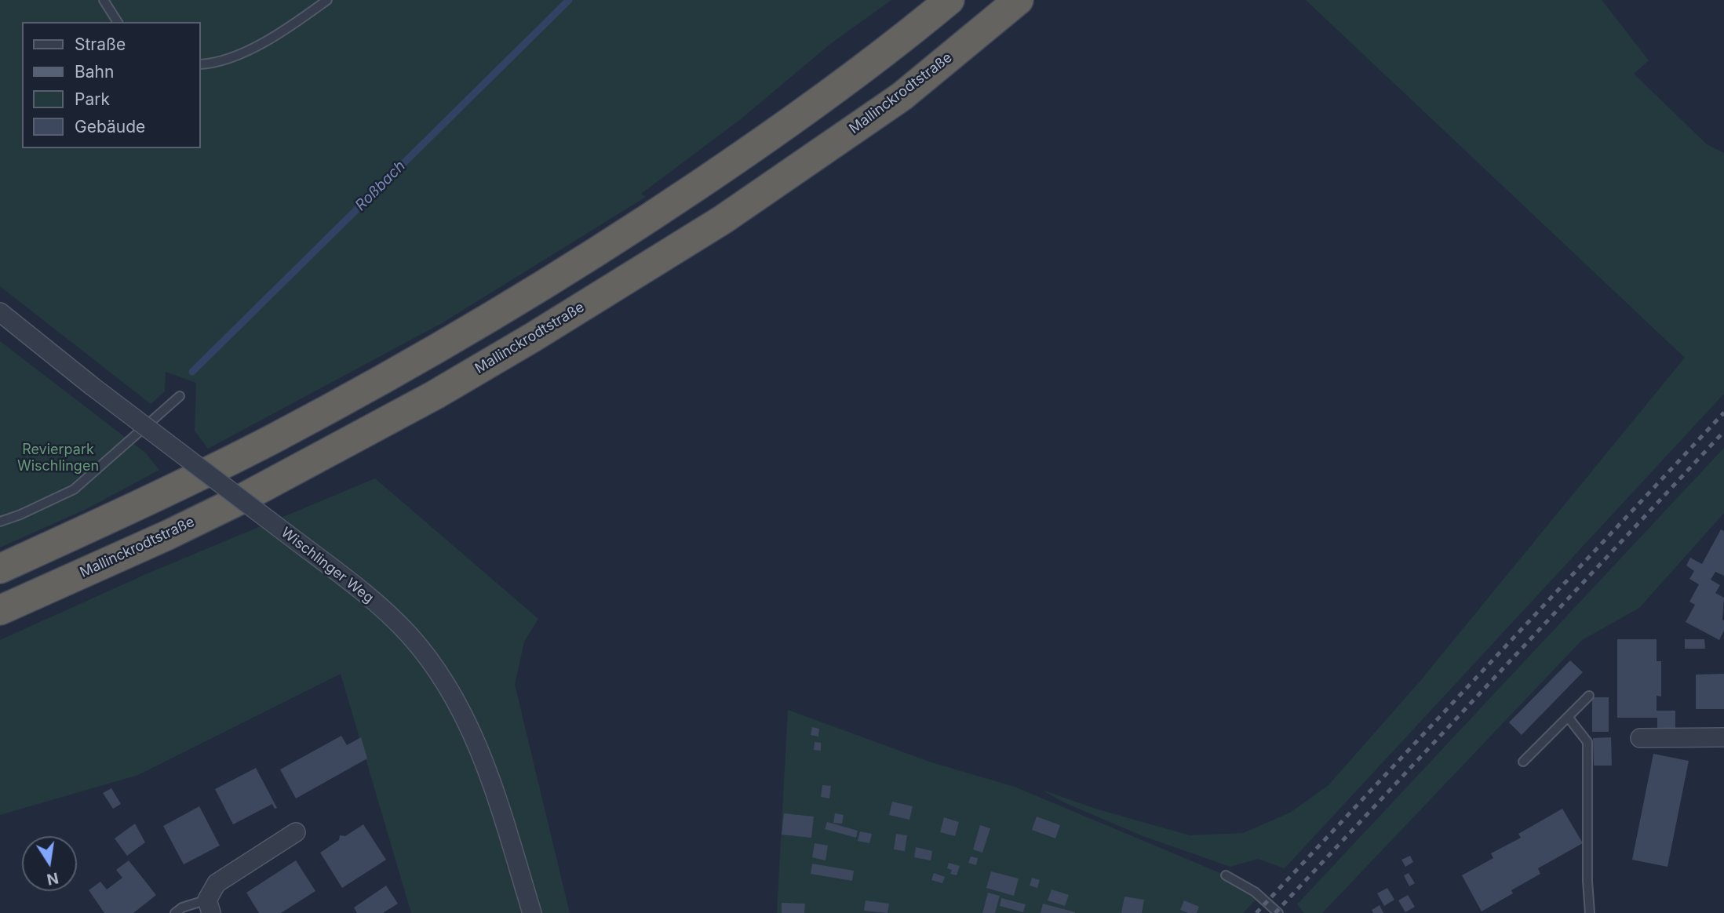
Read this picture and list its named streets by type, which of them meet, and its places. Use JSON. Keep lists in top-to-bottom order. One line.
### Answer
{"streets":{"highway":["Mallinckrodtstraße"],"street":["Wischlinger Weg"]},"water":["Roßbach"],"parks":["Revierpark Wischlingen"],"legend":["Straße","Bahn","Park","Gebäude"],"north":"bottom"}
